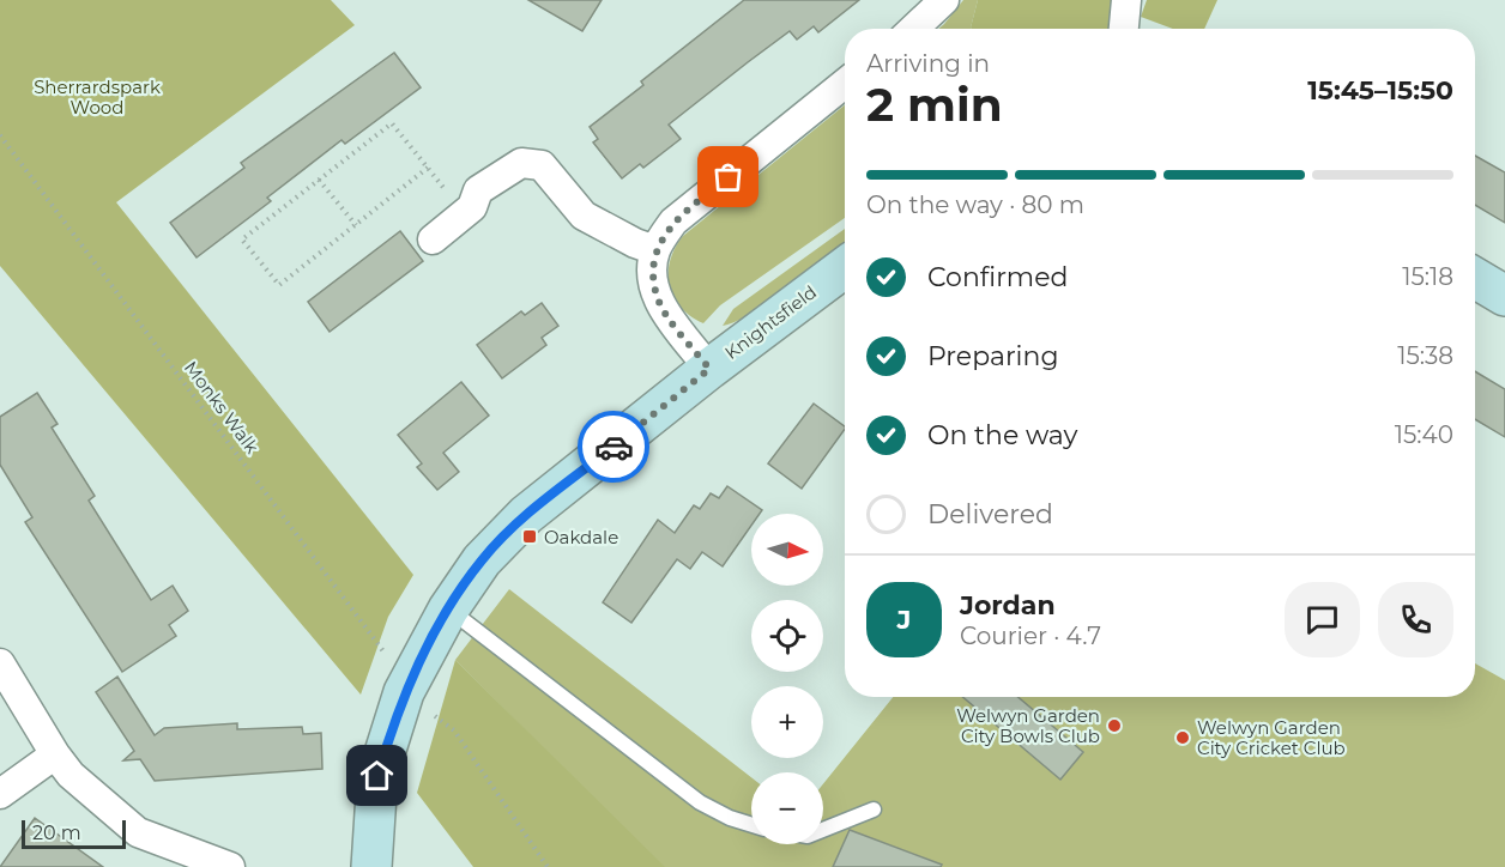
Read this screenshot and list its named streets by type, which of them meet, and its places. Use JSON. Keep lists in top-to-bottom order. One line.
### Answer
{"streets":{"street":["Knightsfield"],"path":["Monks Walk"]},"crossings":[["Knightsfield","Monks Walk"]],"parks":["Sherrardspark Wood"],"places":{"transit":["Oakdale"],"other":["Welwyn Garden City Bowls Club","Welwyn Garden City Cricket Club"]},"scale_bar":"20 m","north":"right","page":{"heading":["2 min","Arriving in","15:45–15:50"],"panel":["Jordan","Courier · 4.7"],"bar":"On the way · 80 m","list":[["Confirmed","15:18"],["Preparing","15:38"],["On the way","15:40"],"Delivered"],"map_buttons":["+","−"],"round":"J","scale":"20 m"}}
